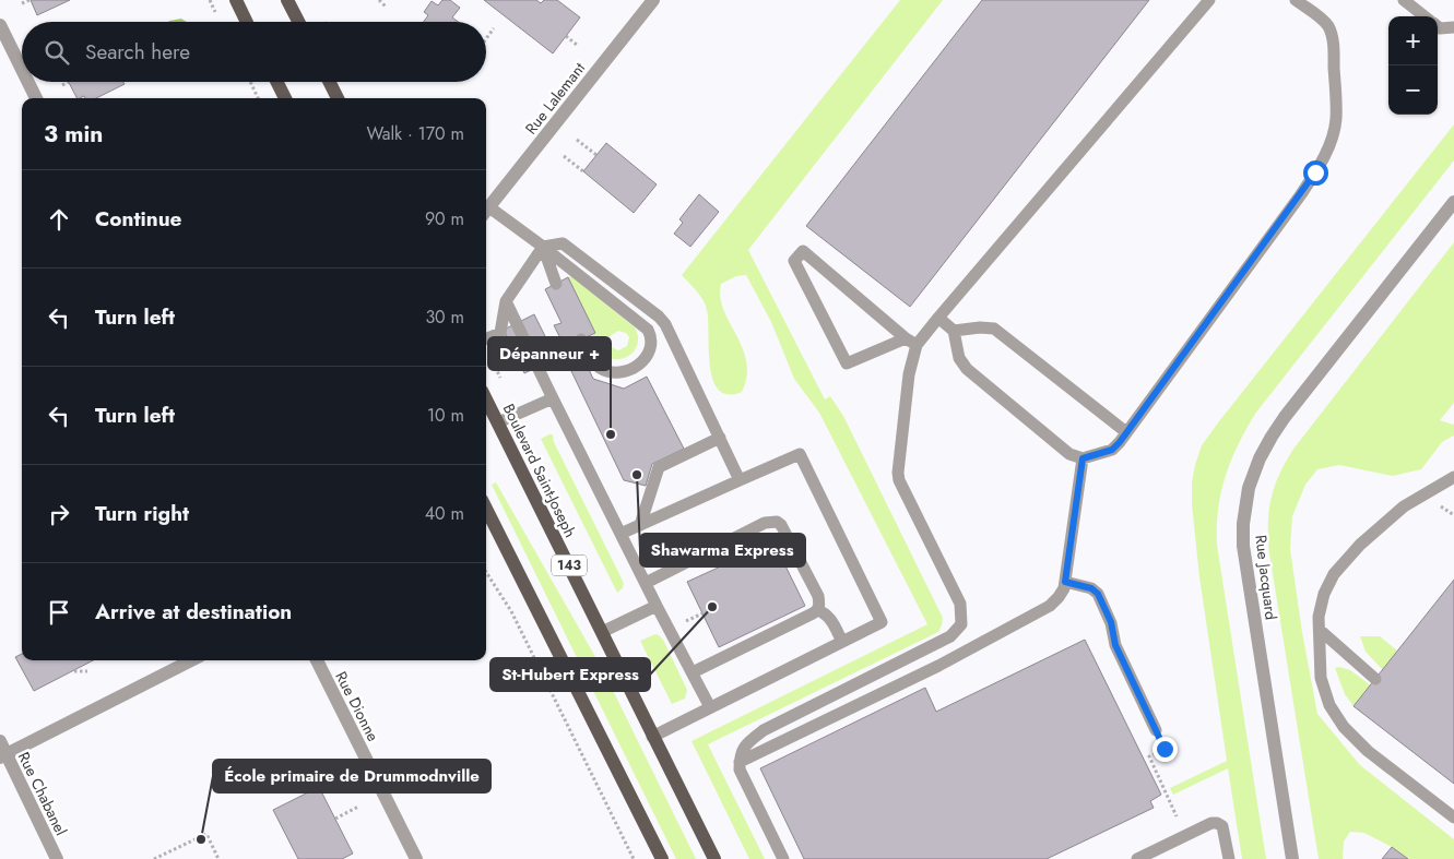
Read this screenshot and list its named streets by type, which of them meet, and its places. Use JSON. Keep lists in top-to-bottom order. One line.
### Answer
{"streets":{"main road":["Boulevard Saint-Joseph","143"],"street":["Rue Lalemant","Rue Jacquard","Rue Dionne","Rue Chabanel"]},"places":["Dépanneur +","Shawarma Express","St-Hubert Express","École primaire de Drummodnville"],"page":{"map_buttons":["+","−"],"search":"Search here","heading":["3 min","Walk · 170 m"],"list":[["Continue","90 m"],["Turn left","30 m"],["Turn left","10 m"],["Turn right","40 m"],"Arrive at destination"]}}
